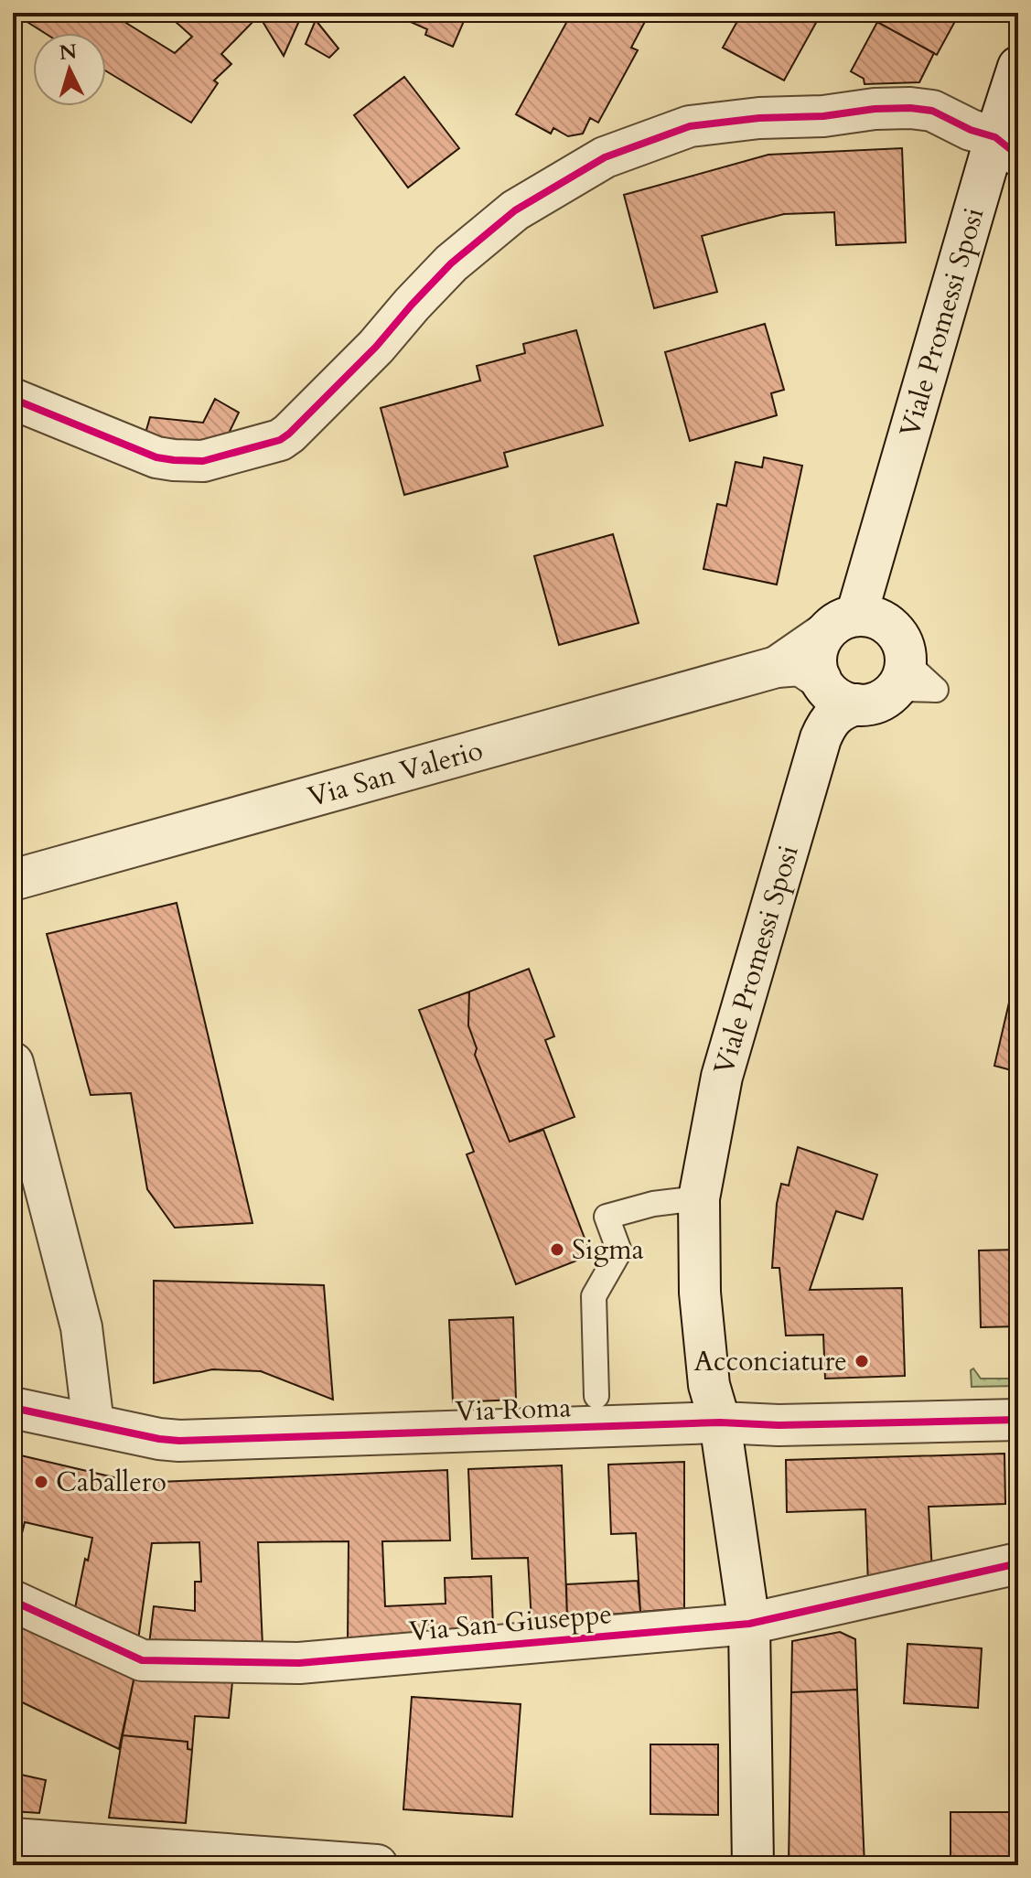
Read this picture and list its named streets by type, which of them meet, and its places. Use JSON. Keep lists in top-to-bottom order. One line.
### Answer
{"streets":{"street":["Viale Promessi Sposi","Via San Valerio","Via Roma","Via San Giuseppe"]},"crossings":[["Viale Promessi Sposi","Via San Valerio"],["Viale Promessi Sposi","Via Roma"],["Viale Promessi Sposi","Via San Giuseppe"]],"places":["Sigma","Acconciature","Caballero"],"north":"top"}
